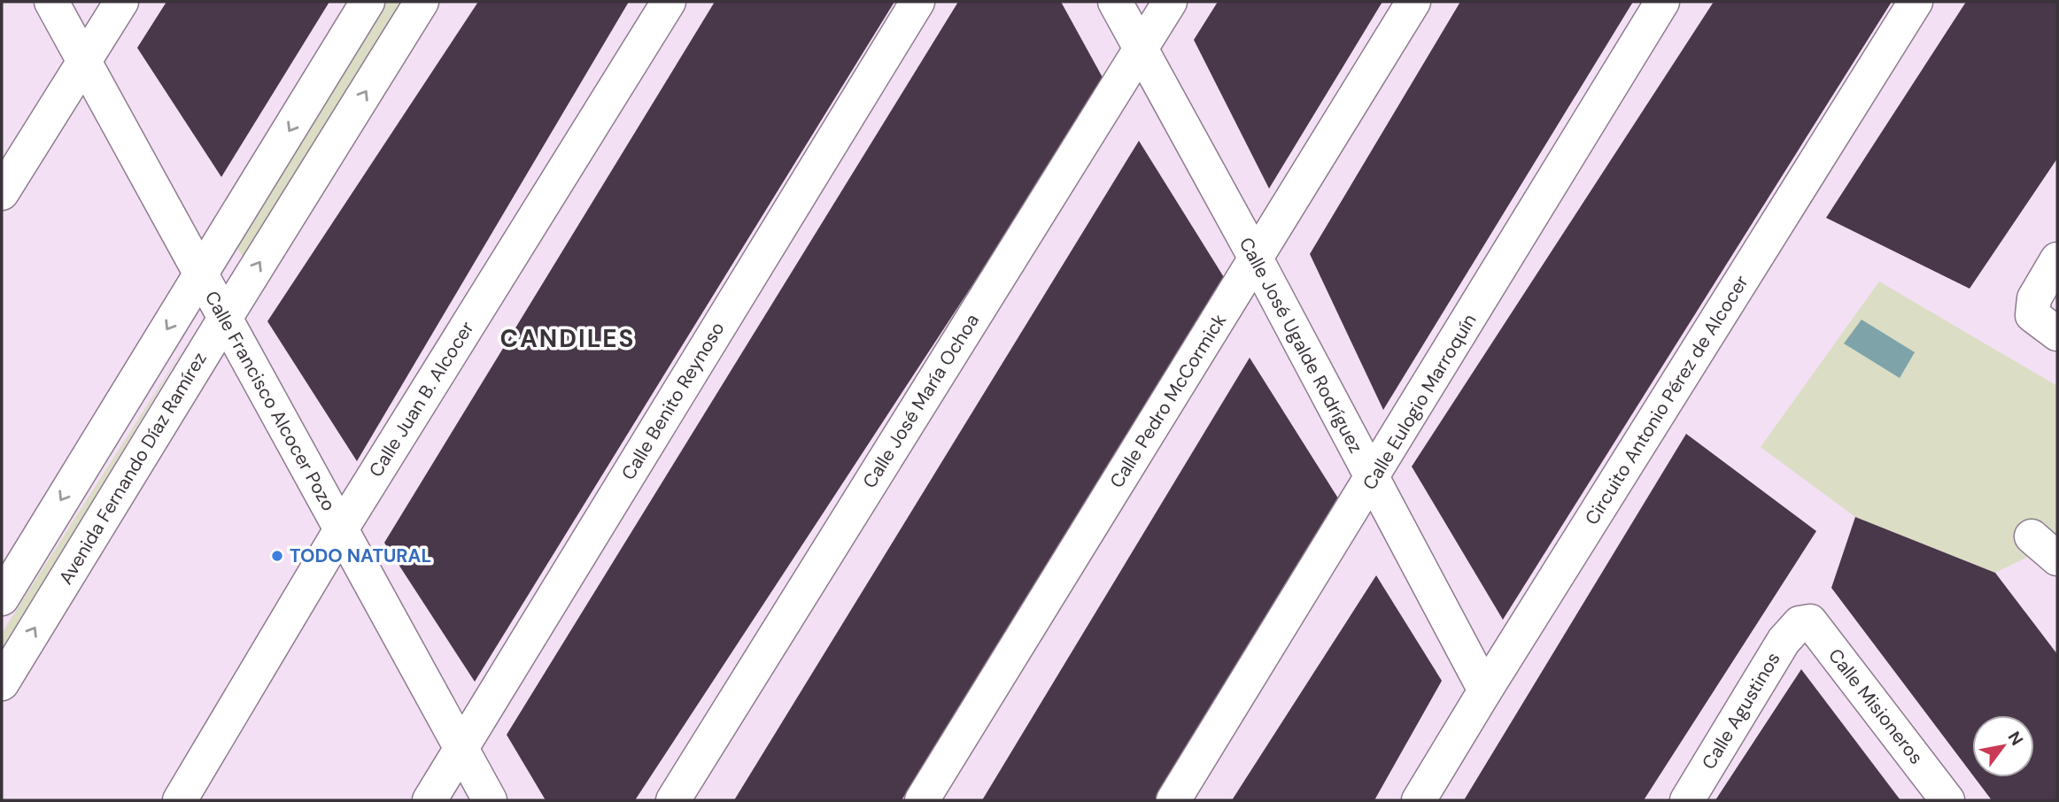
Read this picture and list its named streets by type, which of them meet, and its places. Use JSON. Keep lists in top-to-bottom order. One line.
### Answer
{"streets":{"street":["Calle José Ugalde Rodríguez","Calle Juan B. Alcocer","Circuito Antonio Pérez de Alcocer","Calle Francisco Alcocer Pozo","Calle Benito Reynoso","Calle José María Ochoa","Calle Pedro McCormick","Calle Eulogio Marroquín","Avenida Fernando Díaz Ramírez","Calle Misioneros","Calle Agustinos"]},"crossings":[["Calle José Ugalde Rodríguez","Circuito Antonio Pérez de Alcocer"],["Calle José Ugalde Rodríguez","Calle José María Ochoa"],["Calle José Ugalde Rodríguez","Calle Pedro McCormick"],["Calle José Ugalde Rodríguez","Calle Eulogio Marroquín"],["Calle Juan B. Alcocer","Calle Francisco Alcocer Pozo"],["Calle Francisco Alcocer Pozo","Calle Benito Reynoso"],["Calle Francisco Alcocer Pozo","Avenida Fernando Díaz Ramírez"],["Calle Misioneros","Calle Agustinos"]],"districts":["CANDILES"],"places":["TODO NATURAL"],"north":"top right"}
